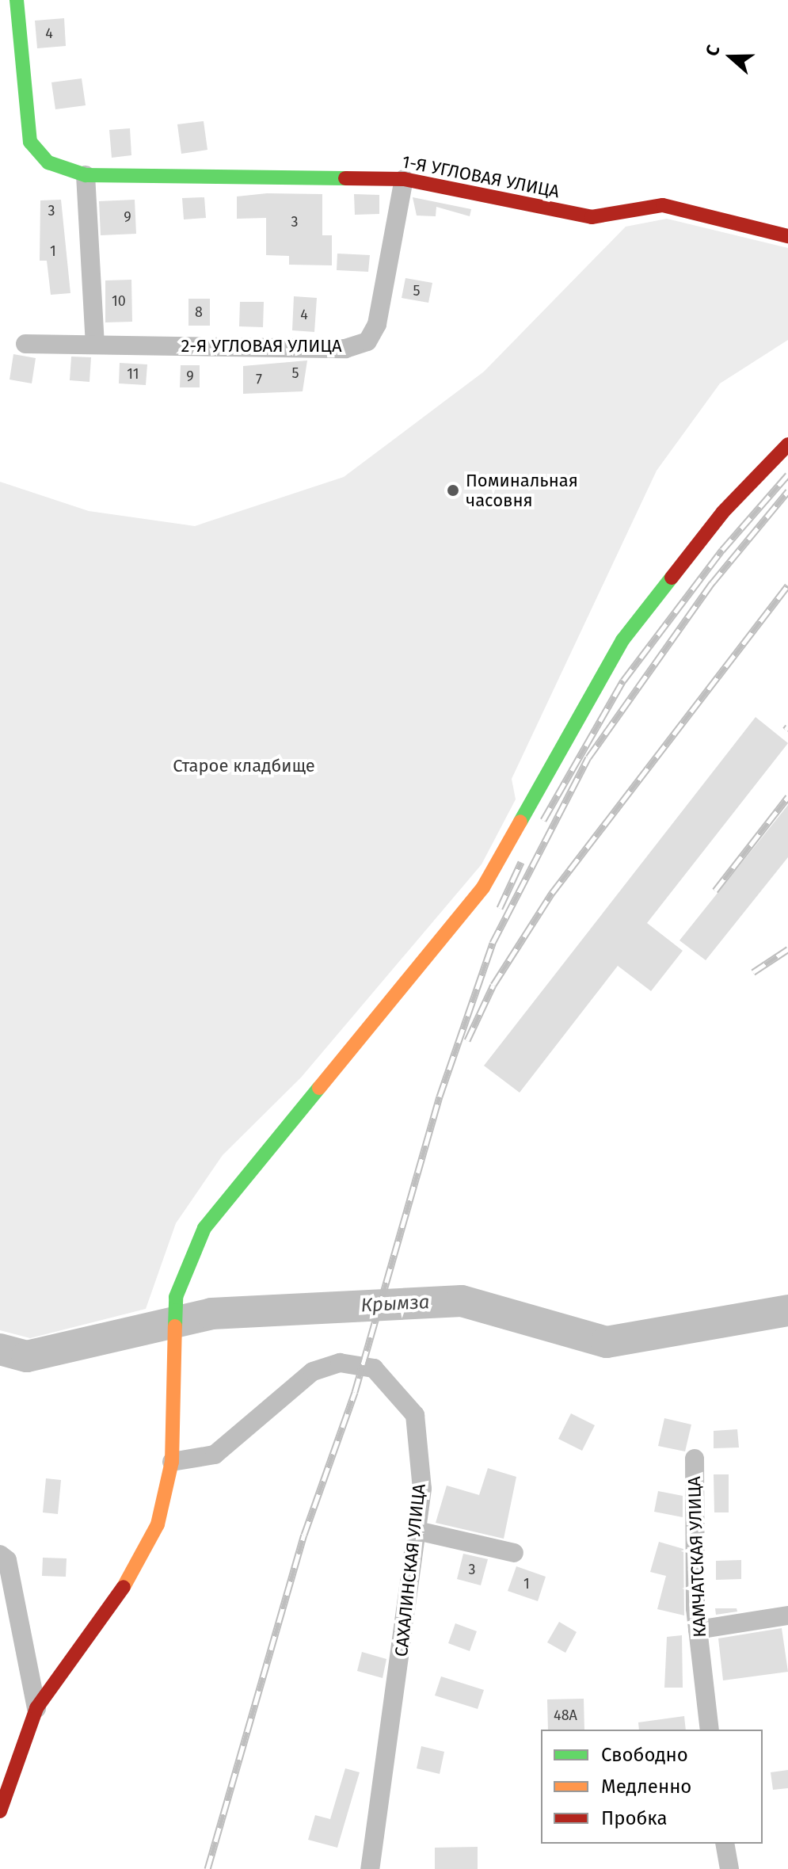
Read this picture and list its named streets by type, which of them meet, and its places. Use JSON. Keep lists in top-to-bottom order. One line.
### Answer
{"streets":{"street":["1-Я УГЛОВАЯ УЛИЦА","2-Я УГЛОВАЯ УЛИЦА","КАМЧАТСКАЯ УЛИЦА","САХАЛИНСКАЯ УЛИЦА"]},"crossings":[["1-Я УГЛОВАЯ УЛИЦА","2-Я УГЛОВАЯ УЛИЦА"]],"water":["Крымза"],"parks":["Старое кладбище"],"places":["Поминальная часовня"],"house_numbers":["4","3","9","3","1","5","10","8","4","5","11","9","7","3","1","48А"],"legend":["Свободно","Медленно","Пробка"],"north":"left"}
